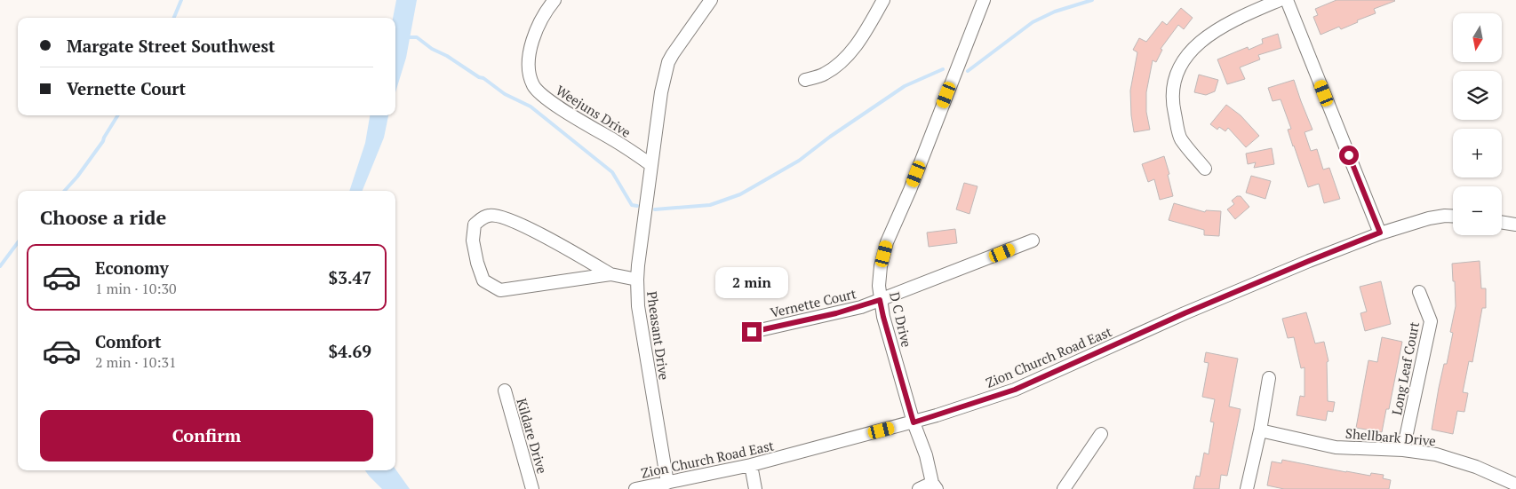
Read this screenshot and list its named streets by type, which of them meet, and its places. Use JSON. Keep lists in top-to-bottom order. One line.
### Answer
{"streets":{"street":["Weejuns Drive","Vernette Court","D C Drive","Pheasant Drive","Zion Church Road East","Long Leaf Court","Kildare Drive","Shellbark Drive"]},"crossings":[["Weejuns Drive","Pheasant Drive"],["Vernette Court","D C Drive"],["D C Drive","Zion Church Road East"],["Pheasant Drive","Zion Church Road East"],["Long Leaf Court","Shellbark Drive"]],"north":"bottom","page":{"map_buttons":["+","−"],"banner":["Margate Street Southwest","Vernette Court"],"heading":"Choose a ride","list":[{"name":"Economy","note":"1 min · 10:30","value":"$3.47"},{"name":"Comfort","note":"2 min · 10:31","value":"$4.69"}],"bubble":"2 min","buttons":"Confirm"}}
